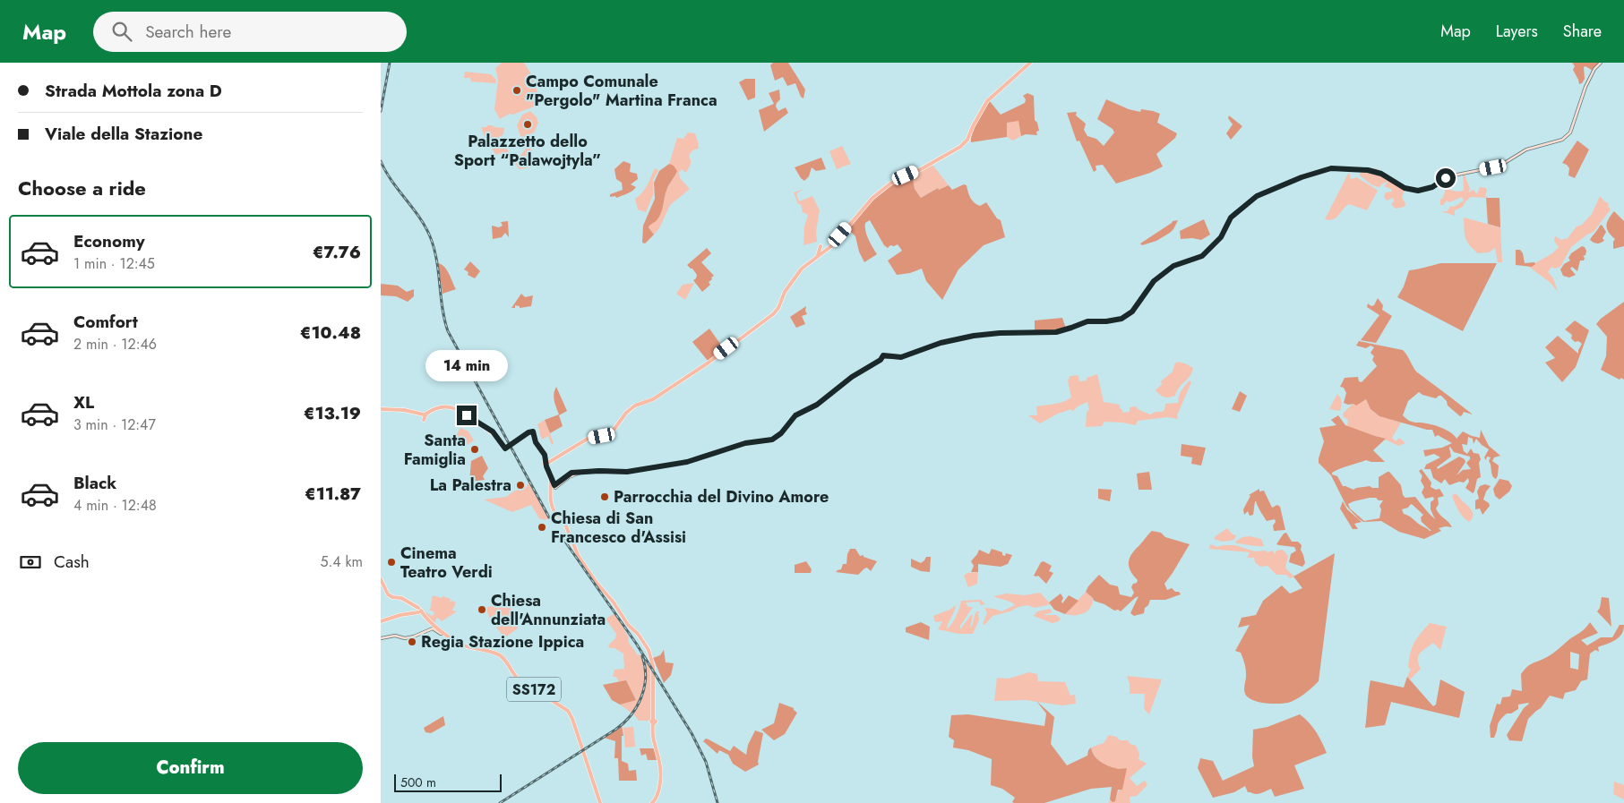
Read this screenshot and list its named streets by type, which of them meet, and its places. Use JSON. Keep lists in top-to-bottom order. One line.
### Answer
{"streets":{"main road":["SS172"]},"places":["Campo Comunale \"Pergolo\" Martina Franca","Palazzetto dello Sport “Palawojtyla”","Santa Famiglia","La Palestra","Parrocchia del Divino Amore","Chiesa di San Francesco d'Assisi","Cinema Teatro Verdi","Chiesa dell'Annunziata","Regia Stazione Ippica"],"scale_bar":"500 m","page":{"header":"Map","search":"Search here","nav":["Map","Layers","Share"],"banner":["Strada Mottola zona D","Viale della Stazione"],"heading":"Choose a ride","list":[{"name":"Economy","note":"1 min · 12:45","value":"€7.76"},{"name":"Comfort","note":"2 min · 12:46","value":"€10.48"},{"name":"XL","note":"3 min · 12:47","value":"€13.19"},{"name":"Black","note":"4 min · 12:48","value":"€11.87"}],"bubble":"14 min","pay":["Cash","5.4 km"],"buttons":"Confirm","scale":"500 m"}}
